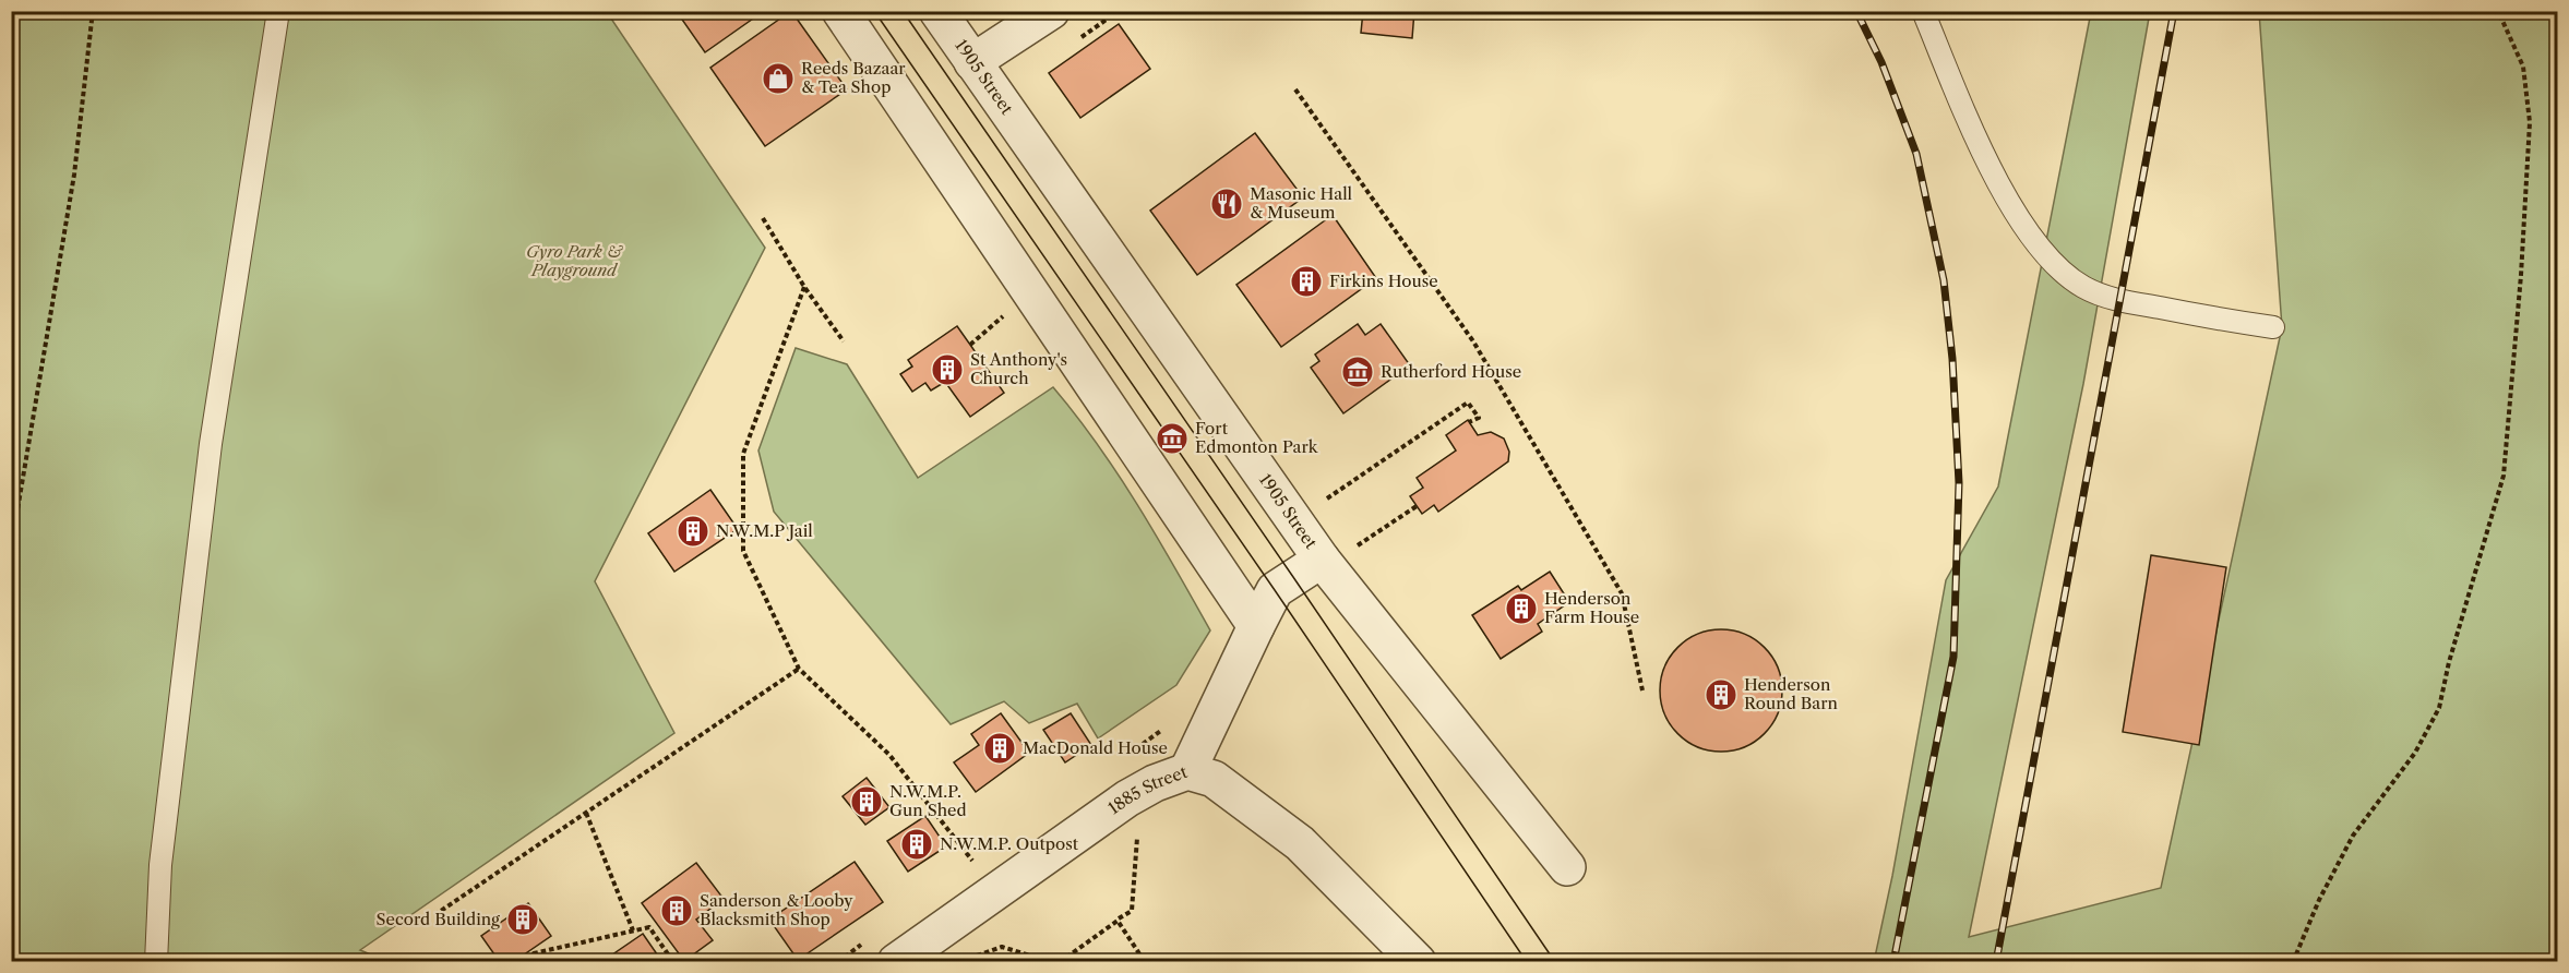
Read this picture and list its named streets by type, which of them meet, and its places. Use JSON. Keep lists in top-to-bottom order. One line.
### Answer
{"streets":{"street":["1905 Street","1885 Street"]},"parks":["Gyro Park & Playground"],"places":{"shop":["Reeds Bazaar & Tea Shop"],"restaurant":["Masonic Hall & Museum"],"building":["Firkins House","St Anthony's Church","N.W.M.P Jail","Henderson Farm House","Henderson Round Barn","MacDonald House","N.W.M.P. Gun Shed","N.W.M.P. Outpost","Sanderson & Looby Blacksmith Shop","Secord Building"],"museum":["Rutherford House","Fort Edmonton Park"]}}
